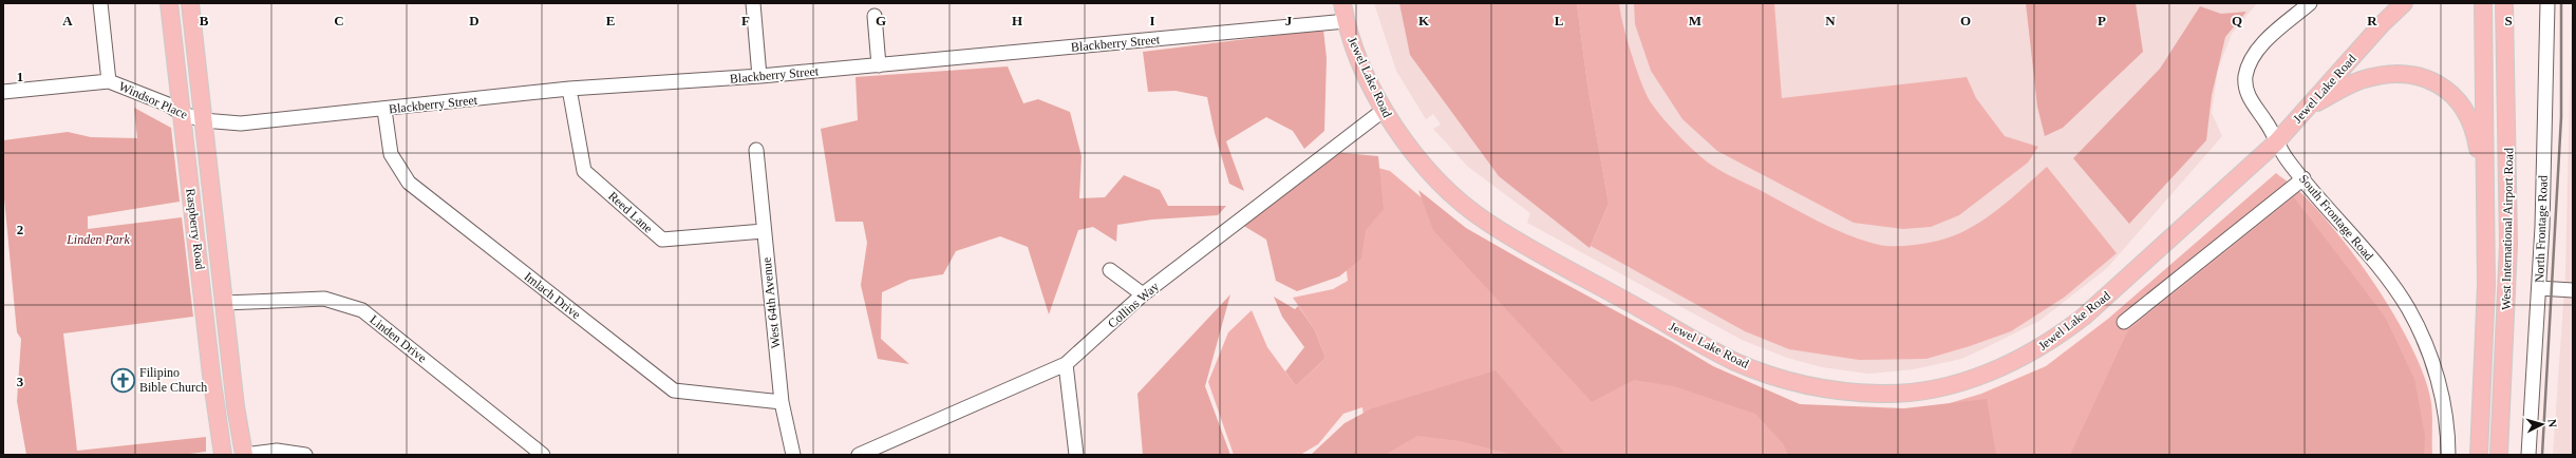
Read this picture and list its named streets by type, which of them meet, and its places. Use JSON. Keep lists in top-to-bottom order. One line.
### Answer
{"streets":{"main road":["Jewel Lake Road","Raspberry Road","West International Airport Road"],"street":["Blackberry Street","Windsor Place","Reed Lane","South Frontage Road","North Frontage Road","Imlach Drive","West 64th Avenue","Collins Way","Linden Drive"]},"crossings":[["Blackberry Street","Jewel Lake Road"],["Blackberry Street","Windsor Place"],["Blackberry Street","Reed Lane"],["Blackberry Street","Raspberry Road"],["Blackberry Street","Imlach Drive"],["Jewel Lake Road","South Frontage Road"],["Jewel Lake Road","Collins Way"],["Windsor Place","Raspberry Road"],["Reed Lane","West 64th Avenue"],["Raspberry Road","Linden Drive"],["Imlach Drive","West 64th Avenue"]],"parks":["Linden Park"],"places":{"church":["Filipino Bible Church"]},"north":"right","grid":{"columns":["A","B","C","D","E","F","G","H","I","J","K","L","M","N","O","P","Q","R","S"],"rows":["1","2","3"]}}
